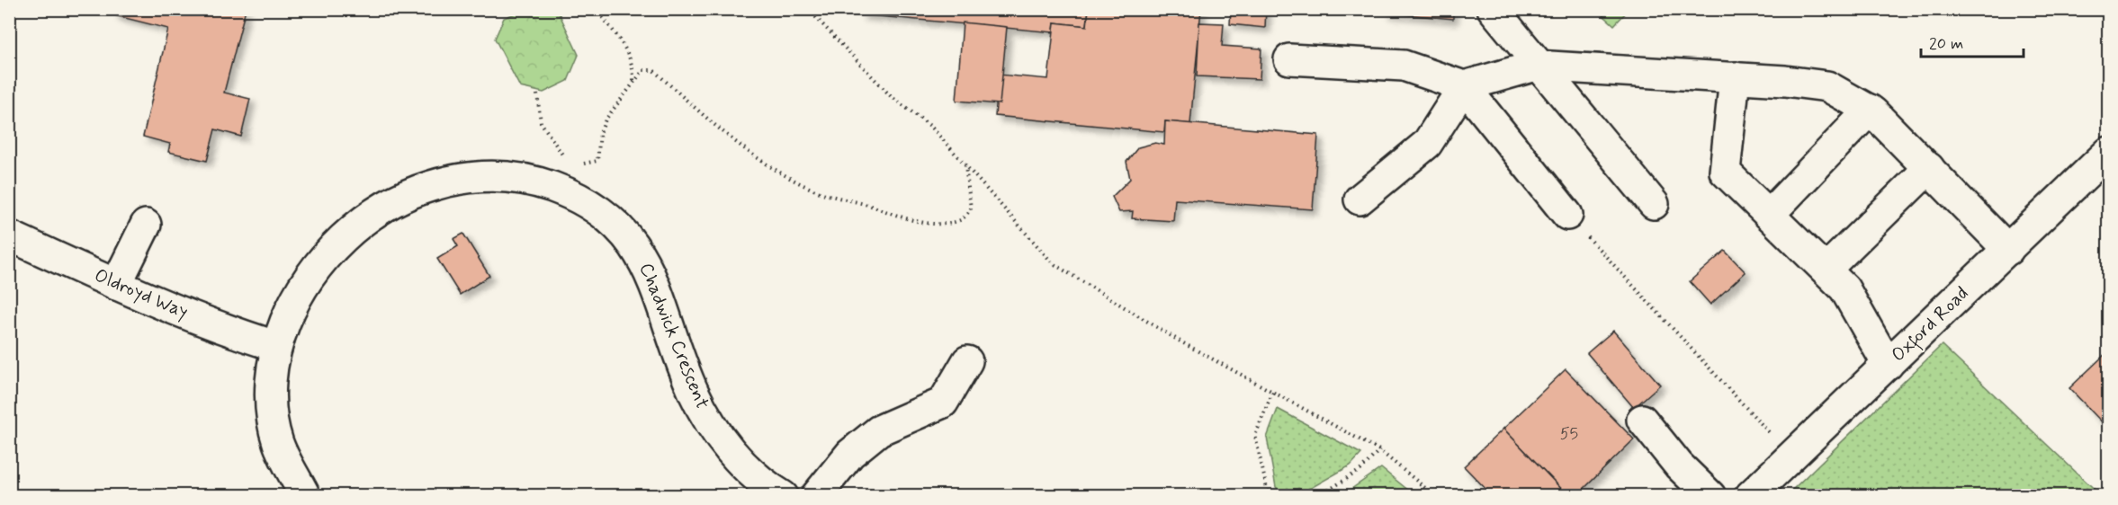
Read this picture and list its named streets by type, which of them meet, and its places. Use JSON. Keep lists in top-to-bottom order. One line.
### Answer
{"streets":{"street":["Oldroyd Way","Oxford Road","Chadwick Crescent"]},"crossings":[["Oldroyd Way","Chadwick Crescent"]],"house_numbers":["55"],"scale_bar":"20 m"}
